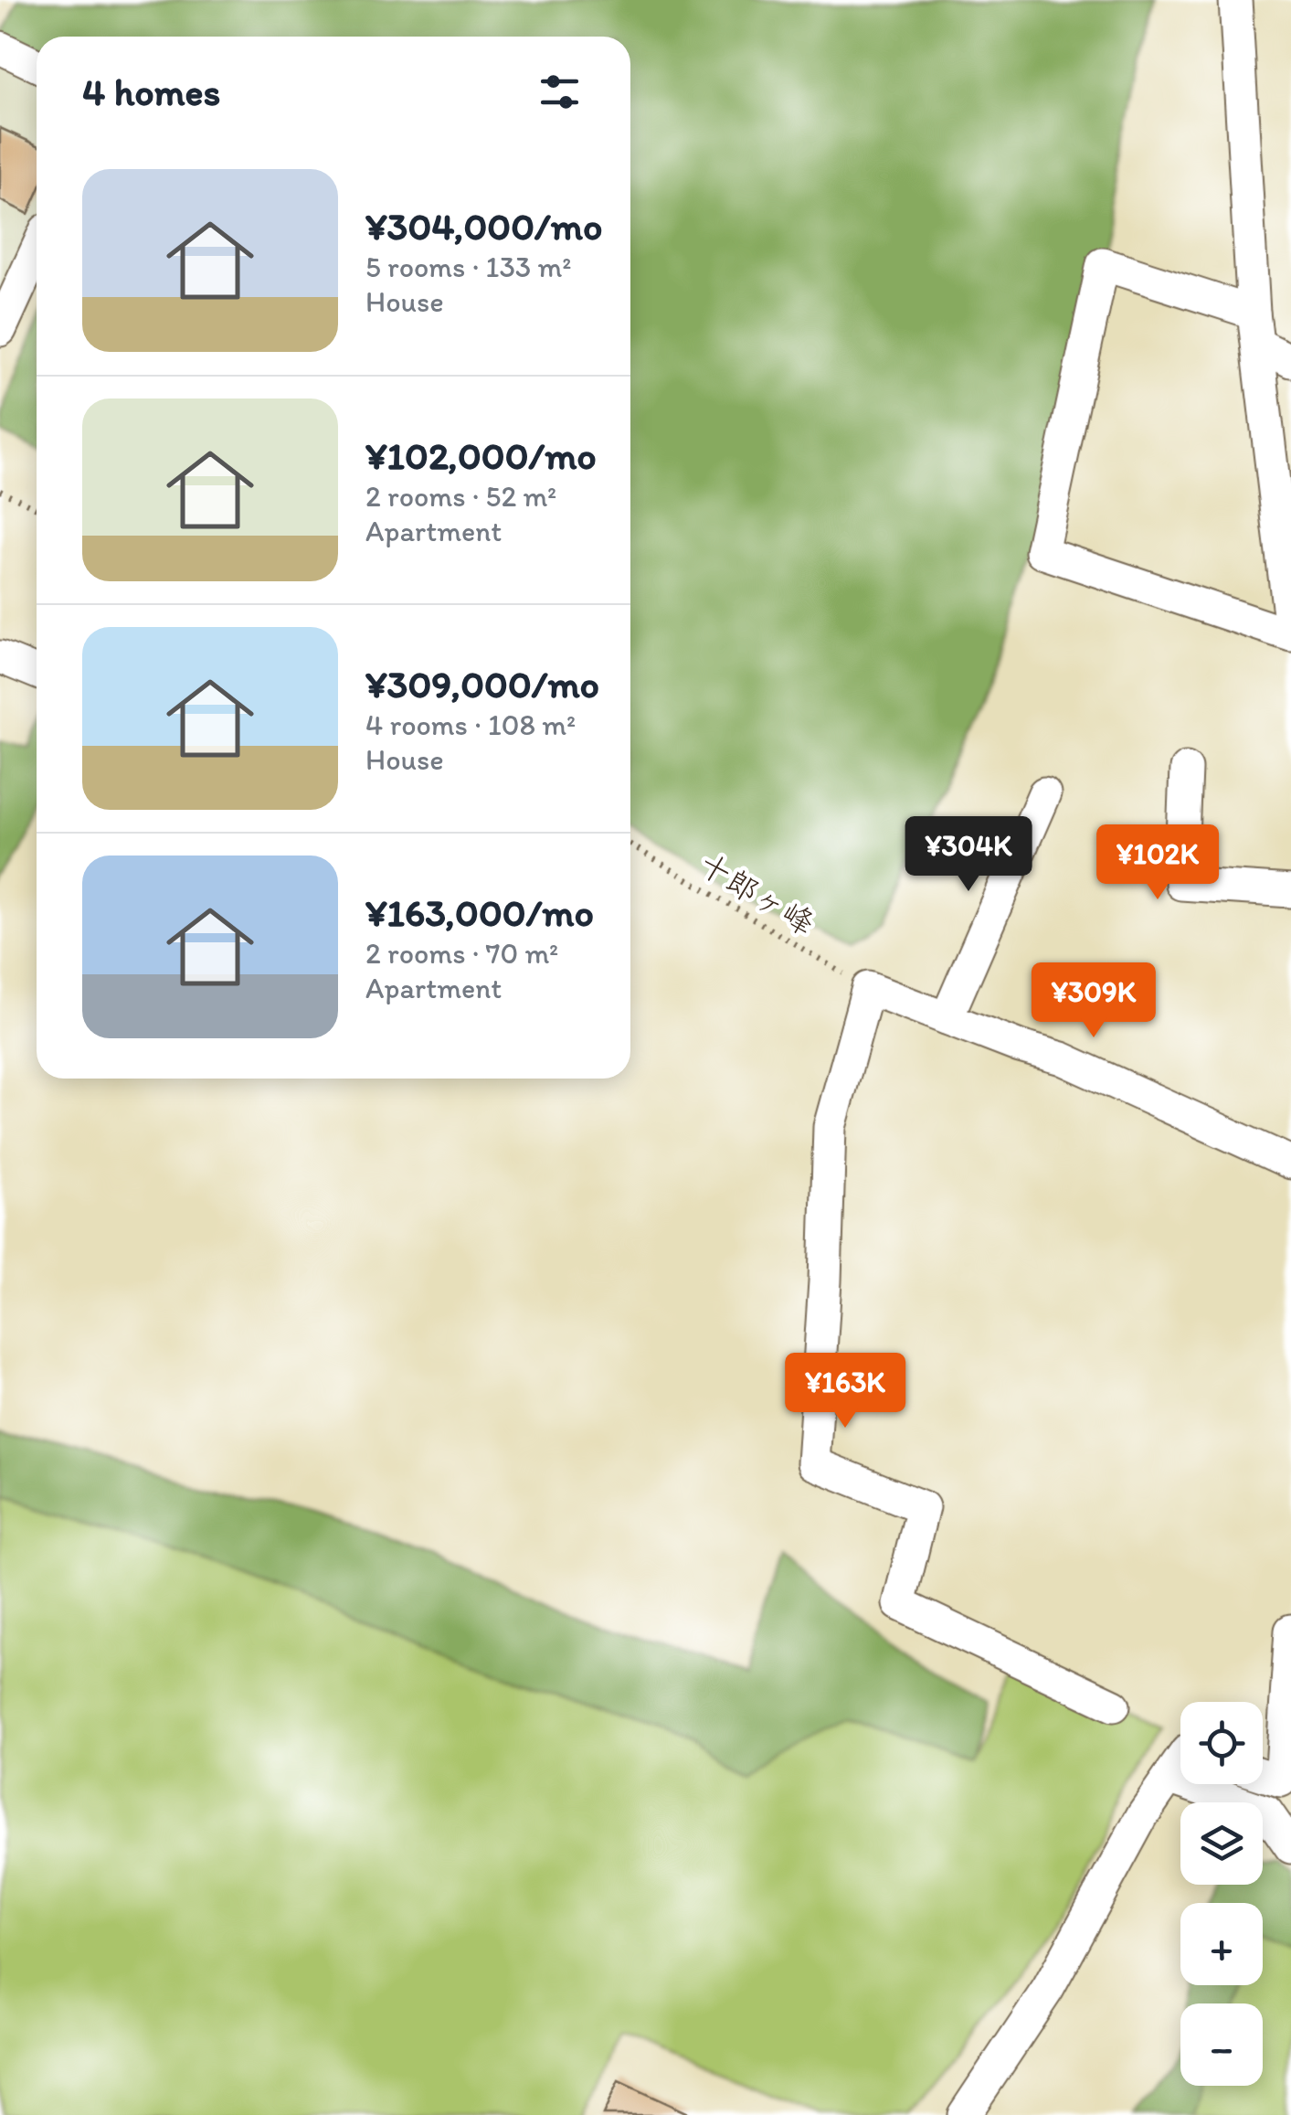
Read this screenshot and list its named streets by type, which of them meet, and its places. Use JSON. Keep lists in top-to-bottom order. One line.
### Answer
{"streets":{"path":["十郎ヶ峰"]},"page":{"heading":"4 homes","list":[{"name":"¥304,000/mo","note":"5 rooms · 133 m² · House"},{"name":"¥102,000/mo","note":"2 rooms · 52 m² · Apartment"},{"name":"¥309,000/mo","note":"4 rooms · 108 m² · House"},{"name":"¥163,000/mo","note":"2 rooms · 70 m² · Apartment"}],"price":["¥304K","¥102K","¥309K","¥163K"],"map_buttons":["+","−"]}}
